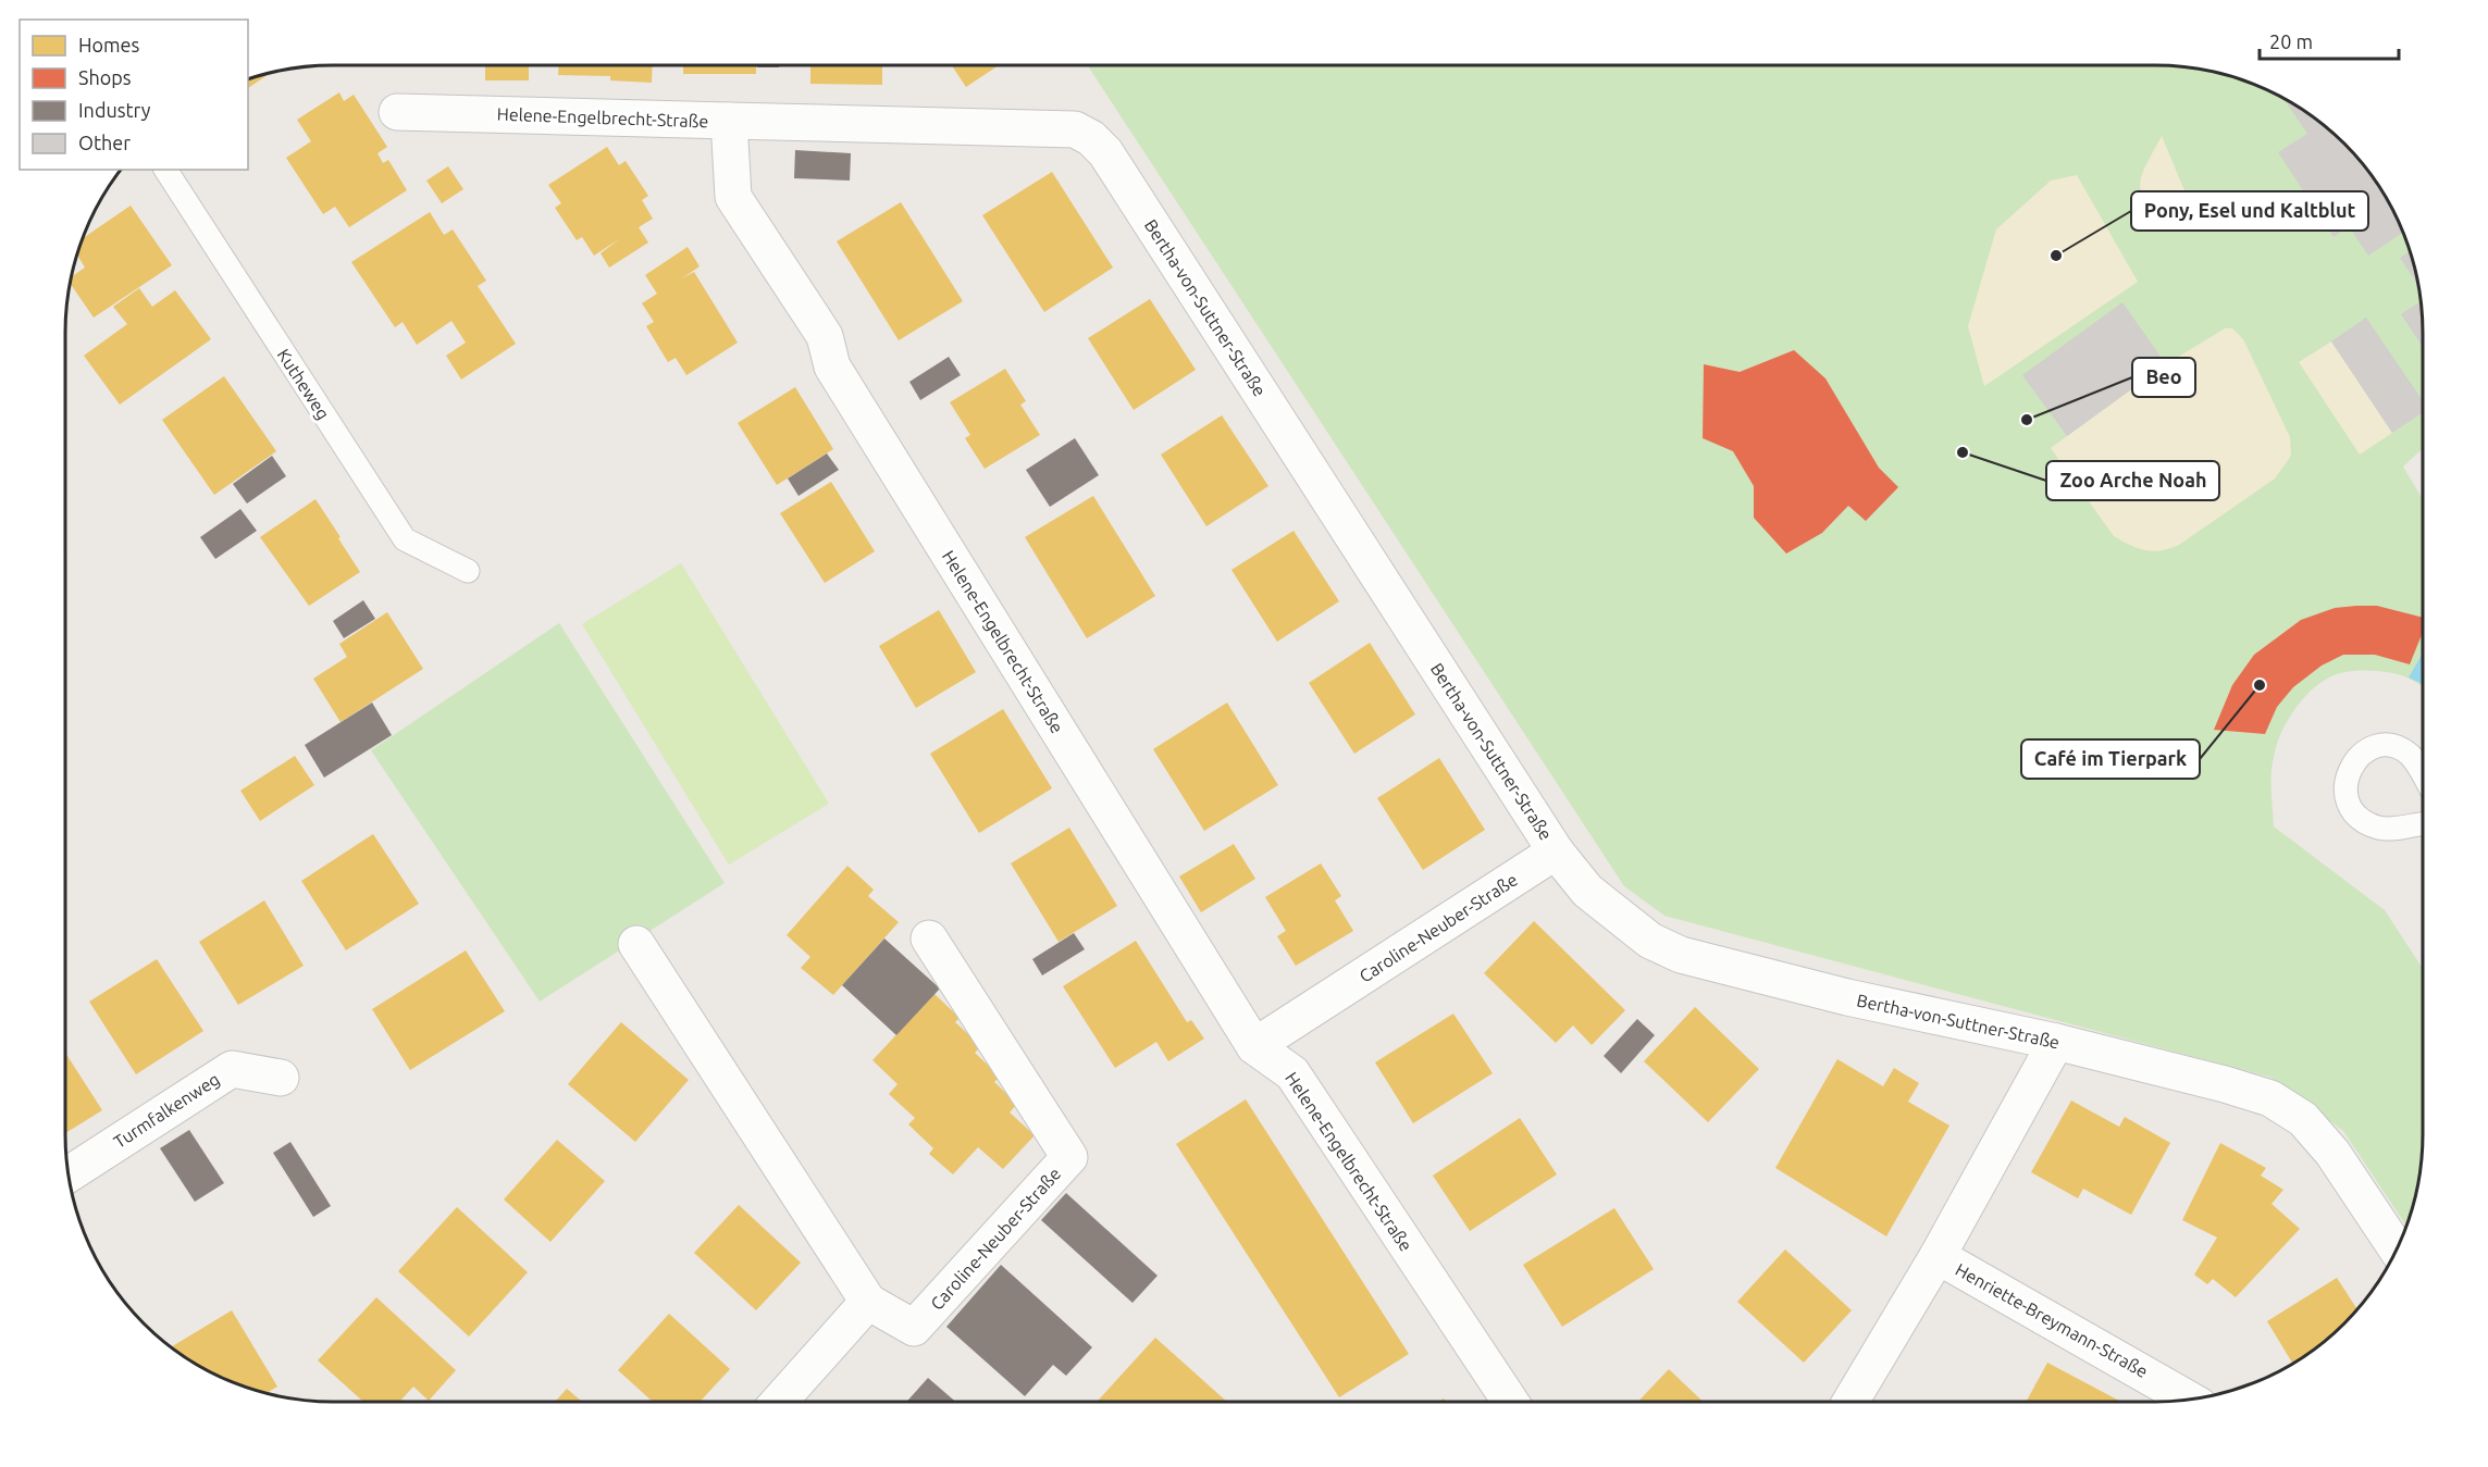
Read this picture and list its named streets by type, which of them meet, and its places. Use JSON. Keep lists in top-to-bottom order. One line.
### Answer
{"streets":{"street":["Helene-Engelbrecht-Straße","Bertha-von-Suttner-Straße","Caroline-Neuber-Straße","Turmfalkenweg","Henriette-Breymann-Straße"],"lane":["Kutheweg"]},"crossings":[["Helene-Engelbrecht-Straße","Bertha-von-Suttner-Straße"],["Helene-Engelbrecht-Straße","Caroline-Neuber-Straße"],["Bertha-von-Suttner-Straße","Caroline-Neuber-Straße"],["Bertha-von-Suttner-Straße","Henriette-Breymann-Straße"]],"places":["Pony, Esel und Kaltblut","Beo","Zoo Arche Noah","Café im Tierpark"],"legend":["Homes","Shops","Industry","Other"],"scale_bar":"20 m"}
